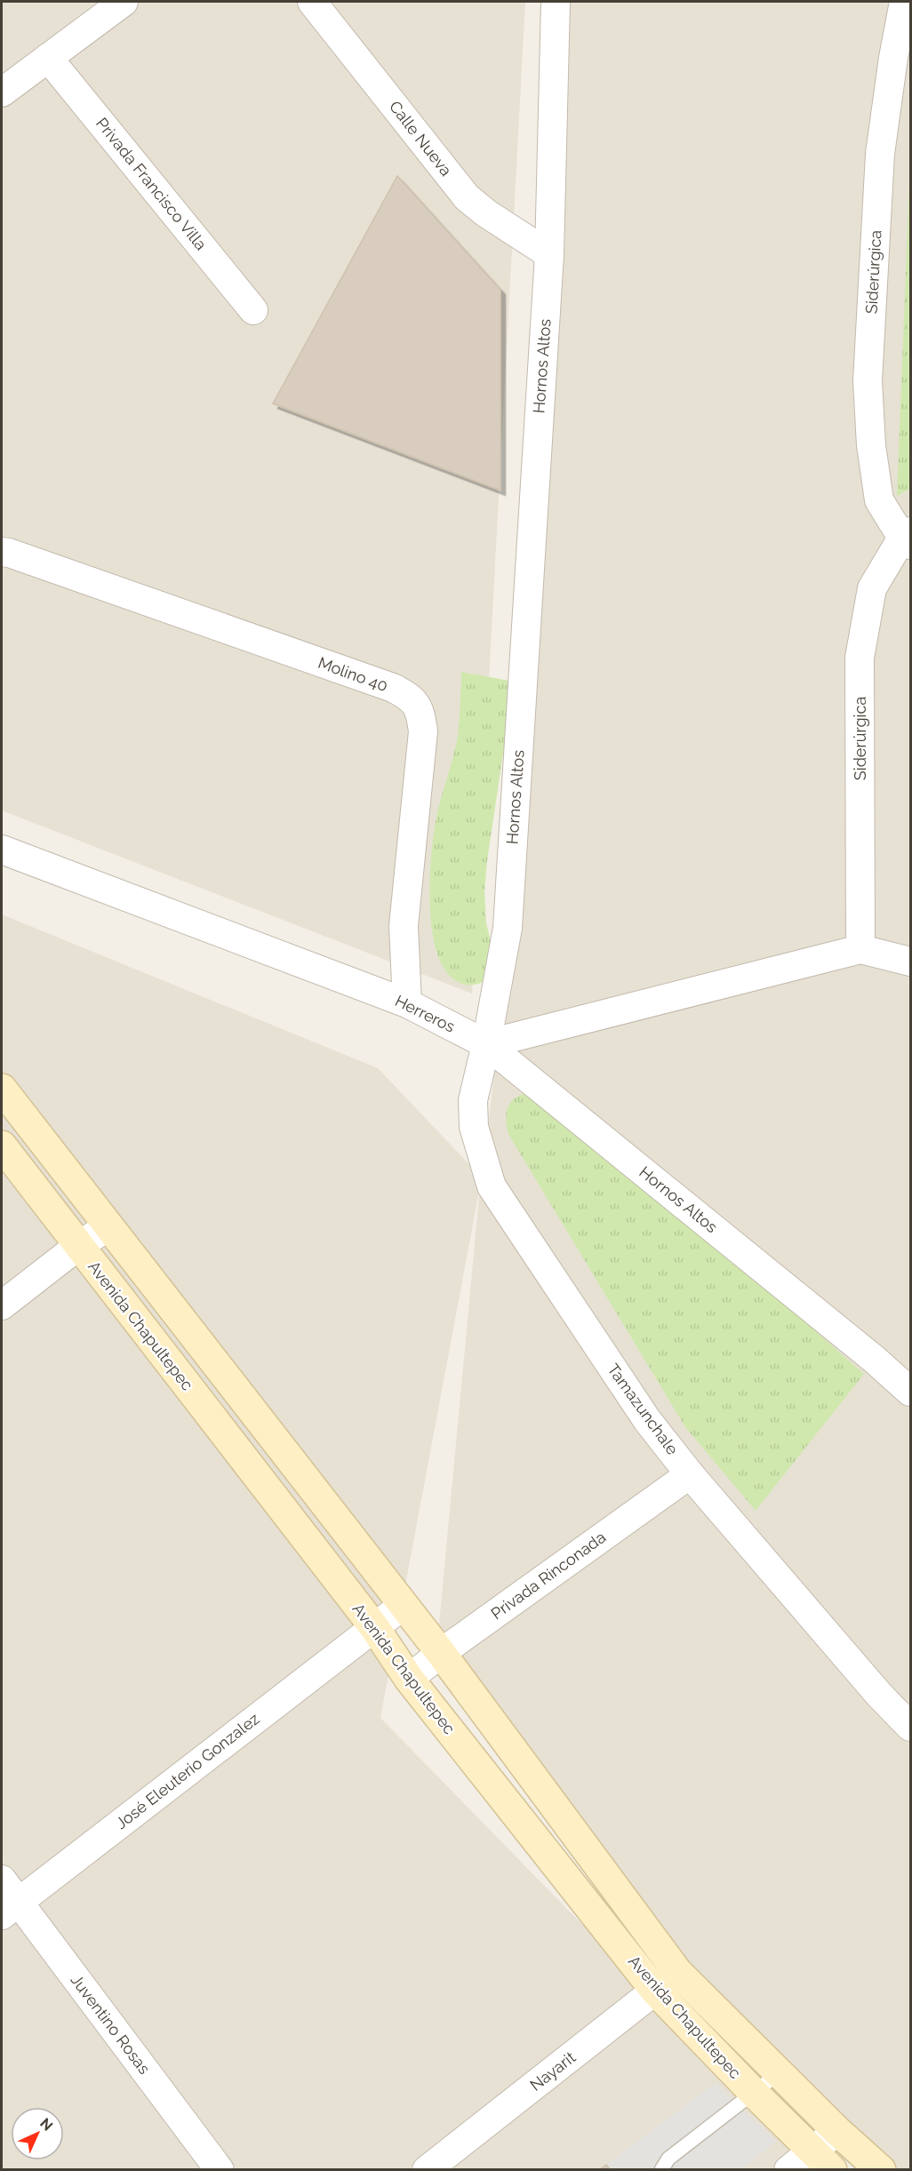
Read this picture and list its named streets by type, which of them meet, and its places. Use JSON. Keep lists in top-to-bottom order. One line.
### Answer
{"streets":{"main road":["Avenida Chapultepec"],"street":["Calle Nueva","Privada Francisco Villa","Siderúrgica","Hornos Altos","Molino 40","Herreros","Tamazunchale","Privada Rinconada","José Eleuterio Gonzalez","Juventino Rosas","Nayarit"]},"crossings":[["Calle Nueva","Hornos Altos"],["Hornos Altos","Herreros"],["Hornos Altos","Tamazunchale"],["Molino 40","Herreros"],["Herreros","Tamazunchale"],["Avenida Chapultepec","Privada Rinconada"],["Avenida Chapultepec","José Eleuterio Gonzalez"],["Avenida Chapultepec","Nayarit"],["Tamazunchale","Privada Rinconada"],["José Eleuterio Gonzalez","Juventino Rosas"]],"north":"top right"}
